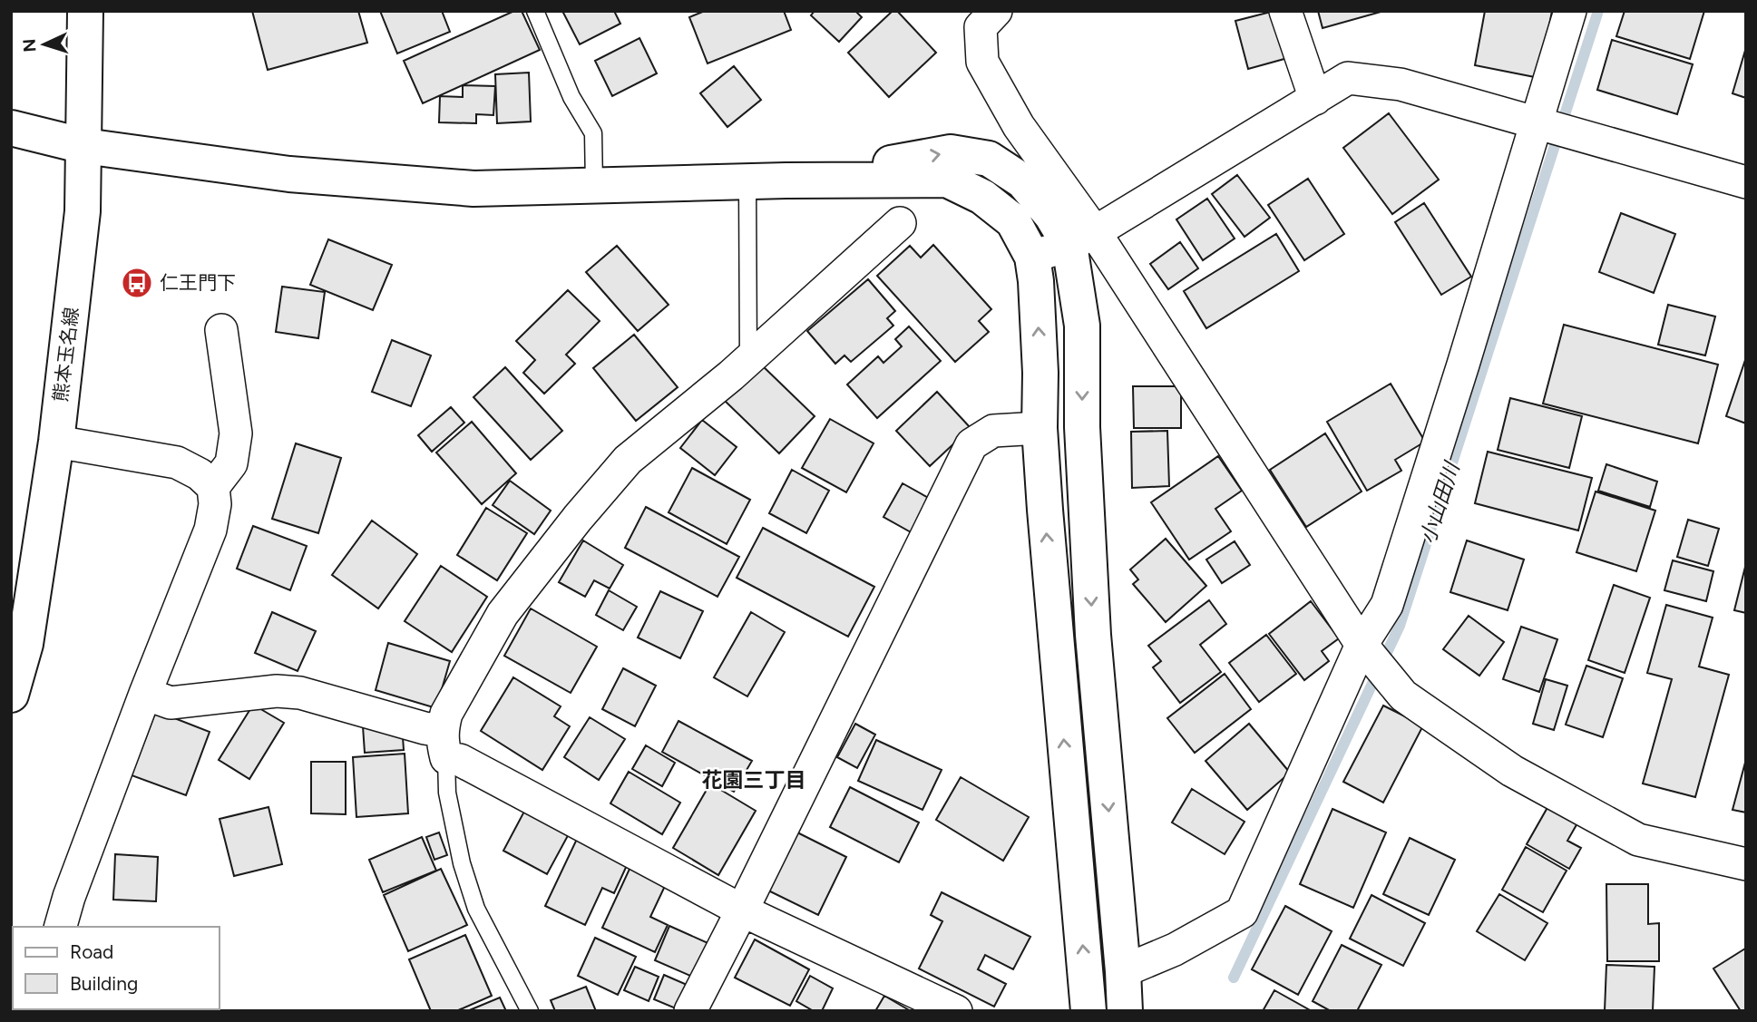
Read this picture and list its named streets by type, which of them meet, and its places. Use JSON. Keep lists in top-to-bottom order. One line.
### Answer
{"streets":{"street":["熊本玉名線"]},"districts":["花園三丁目"],"water":["小山田川"],"places":{"bus stop":["仁王門下"]},"legend":["Road","Building"],"north":"left"}
